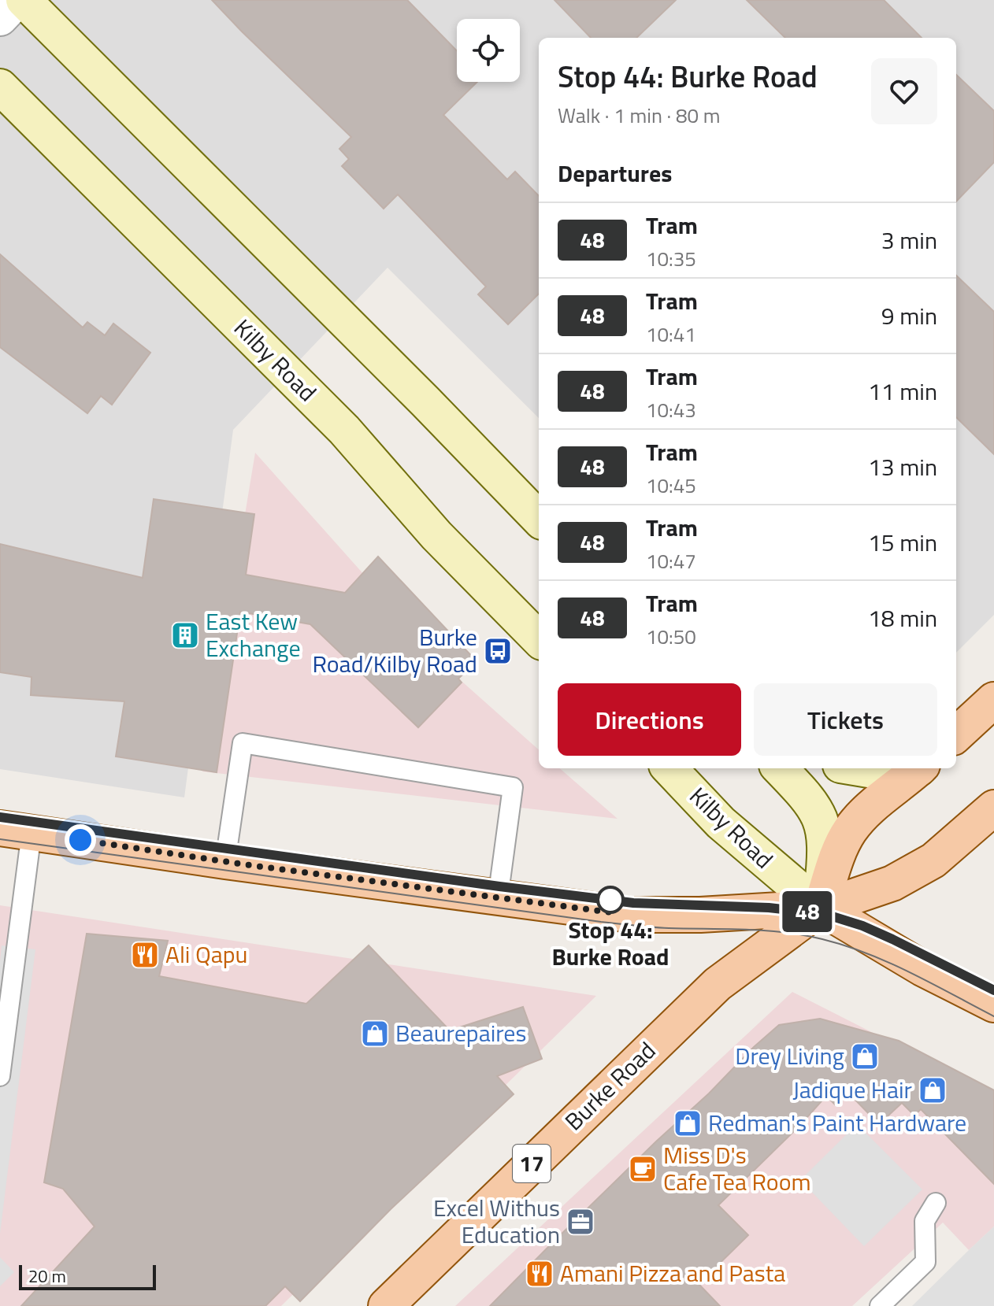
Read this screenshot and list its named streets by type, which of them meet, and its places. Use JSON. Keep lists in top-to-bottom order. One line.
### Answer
{"streets":{"main road":["Burke Road","17"],"street":["Kilby Road"]},"crossings":[["Kilby Road","Burke Road"]],"places":{"building":["East Kew Exchange"],"bus stop":["Burke Road/Kilby Road"],"other":["Stop 44: Burke Road"],"restaurant":["Ali Qapu","Amani Pizza and Pasta"],"shop":["Beaurepaires","Drey Living","Jadique Hair","Redman's Paint Hardware"],"cafe":["Miss D's Cafe Tea Room"],"office":["Excel Withus Education"]},"lines":["tram line 48"],"scale_bar":"20 m","page":{"on_map":"48","heading":[["Stop 44: Burke Road","Walk · 1 min · 80 m"],"Departures"],"list":[{"mark":"48","name":"Tram","note":"10:35","value":"3 min"},{"mark":"48","name":"Tram","note":"10:41","value":"9 min"},{"mark":"48","name":"Tram","note":"10:43","value":"11 min"},{"mark":"48","name":"Tram","note":"10:45","value":"13 min"},{"mark":"48","name":"Tram","note":"10:47","value":"15 min"},{"mark":"48","name":"Tram","note":"10:50","value":"18 min"}],"buttons":["Directions","Tickets"],"scale":"20 m"}}
